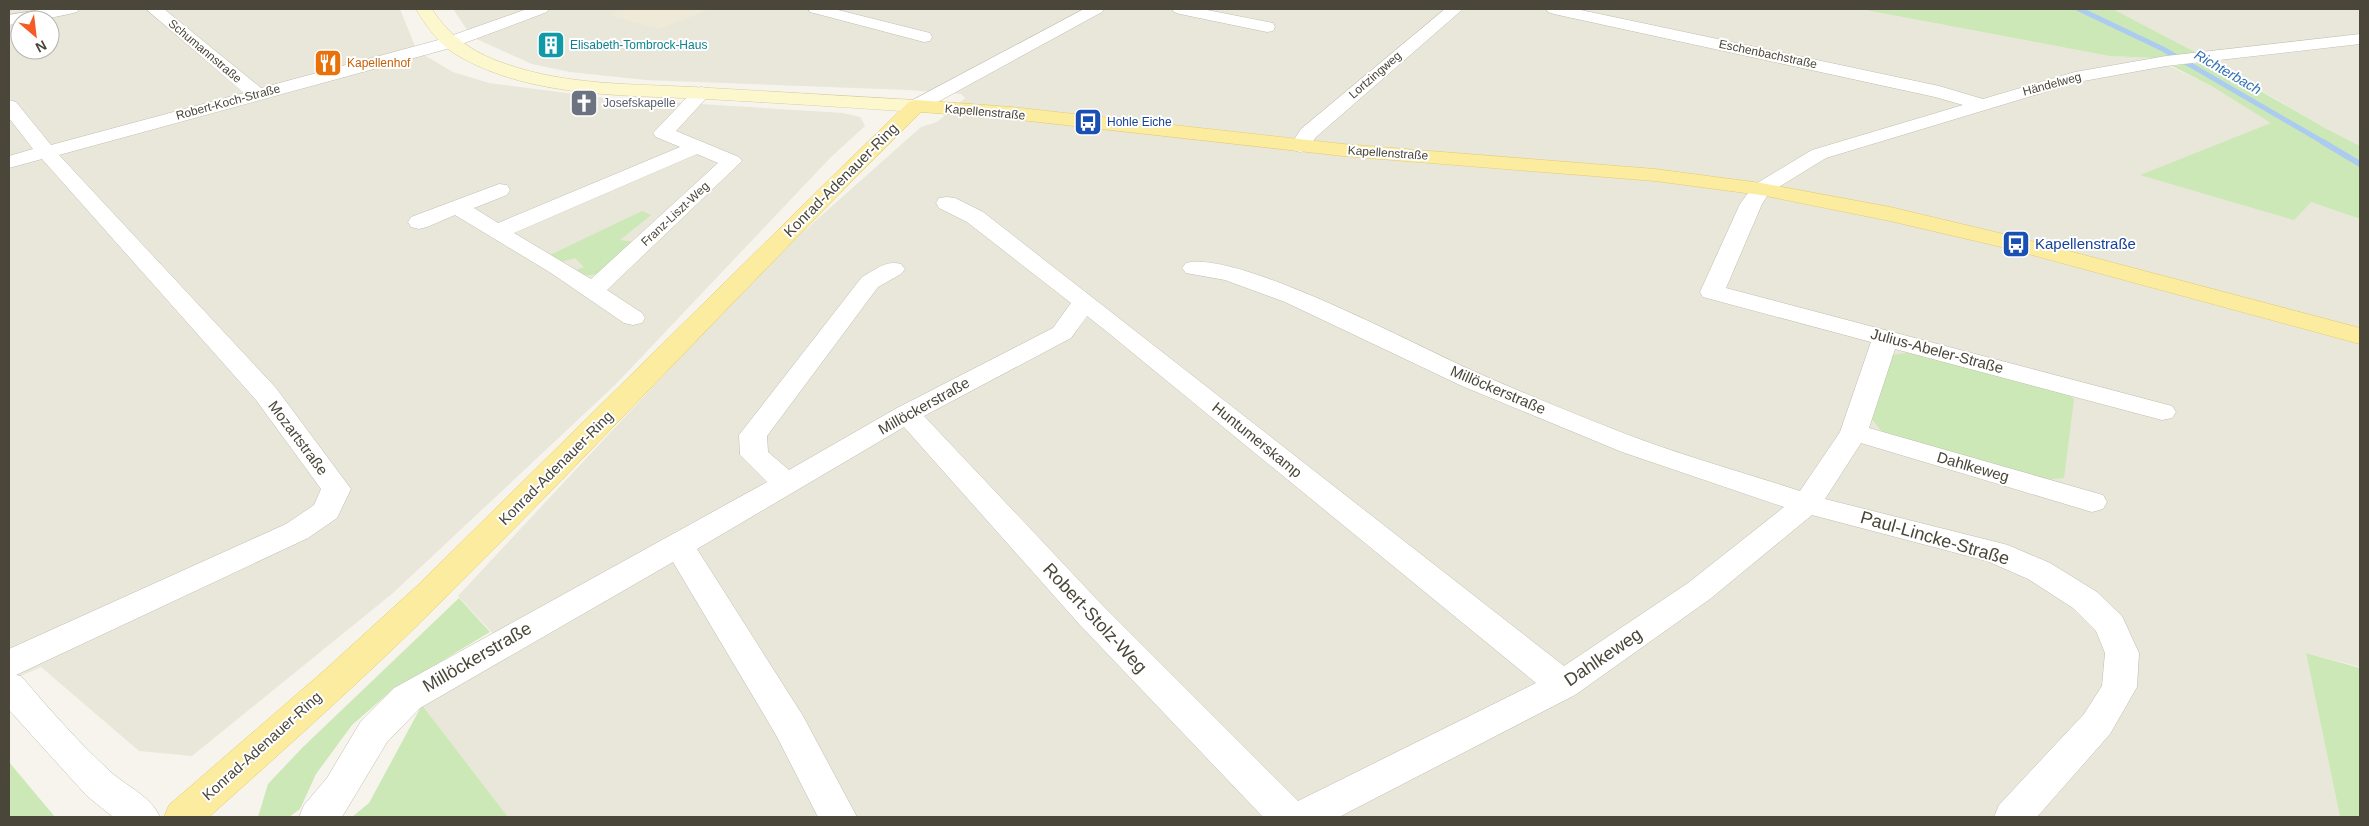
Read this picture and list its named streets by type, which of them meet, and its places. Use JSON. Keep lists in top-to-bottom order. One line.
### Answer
{"streets":{"main road":["Kapellenstraße","Konrad-Adenauer-Ring"],"street":["Schumannstraße","Eschenbachstraße","Lortzingweg","Händelweg","Robert-Koch-Straße","Franz-Liszt-Weg","Julius-Abeler-Straße","Millöckerstraße","Mozartstraße","Huntumerskamp","Dahlkeweg","Paul-Lincke-Straße","Robert-Stolz-Weg"]},"crossings":[["Schumannstraße","Robert-Koch-Straße"],["Eschenbachstraße","Händelweg"],["Lortzingweg","Kapellenstraße"],["Händelweg","Kapellenstraße"],["Händelweg","Julius-Abeler-Straße"],["Robert-Koch-Straße","Kapellenstraße"],["Robert-Koch-Straße","Mozartstraße"],["Kapellenstraße","Konrad-Adenauer-Ring"],["Kapellenstraße","Franz-Liszt-Weg"],["Kapellenstraße","Julius-Abeler-Straße"],["Julius-Abeler-Straße","Dahlkeweg"],["Millöckerstraße","Huntumerskamp"],["Millöckerstraße","Dahlkeweg"],["Millöckerstraße","Paul-Lincke-Straße"],["Millöckerstraße","Robert-Stolz-Weg"],["Huntumerskamp","Dahlkeweg"],["Dahlkeweg","Paul-Lincke-Straße"]],"water":["Richterbach"],"places":{"building":["Elisabeth-Tombrock-Haus"],"restaurant":["Kapellenhof"],"church":["Josefskapelle"],"bus stop":["Hohle Eiche","Kapellenstraße"]},"north":"bottom right"}
